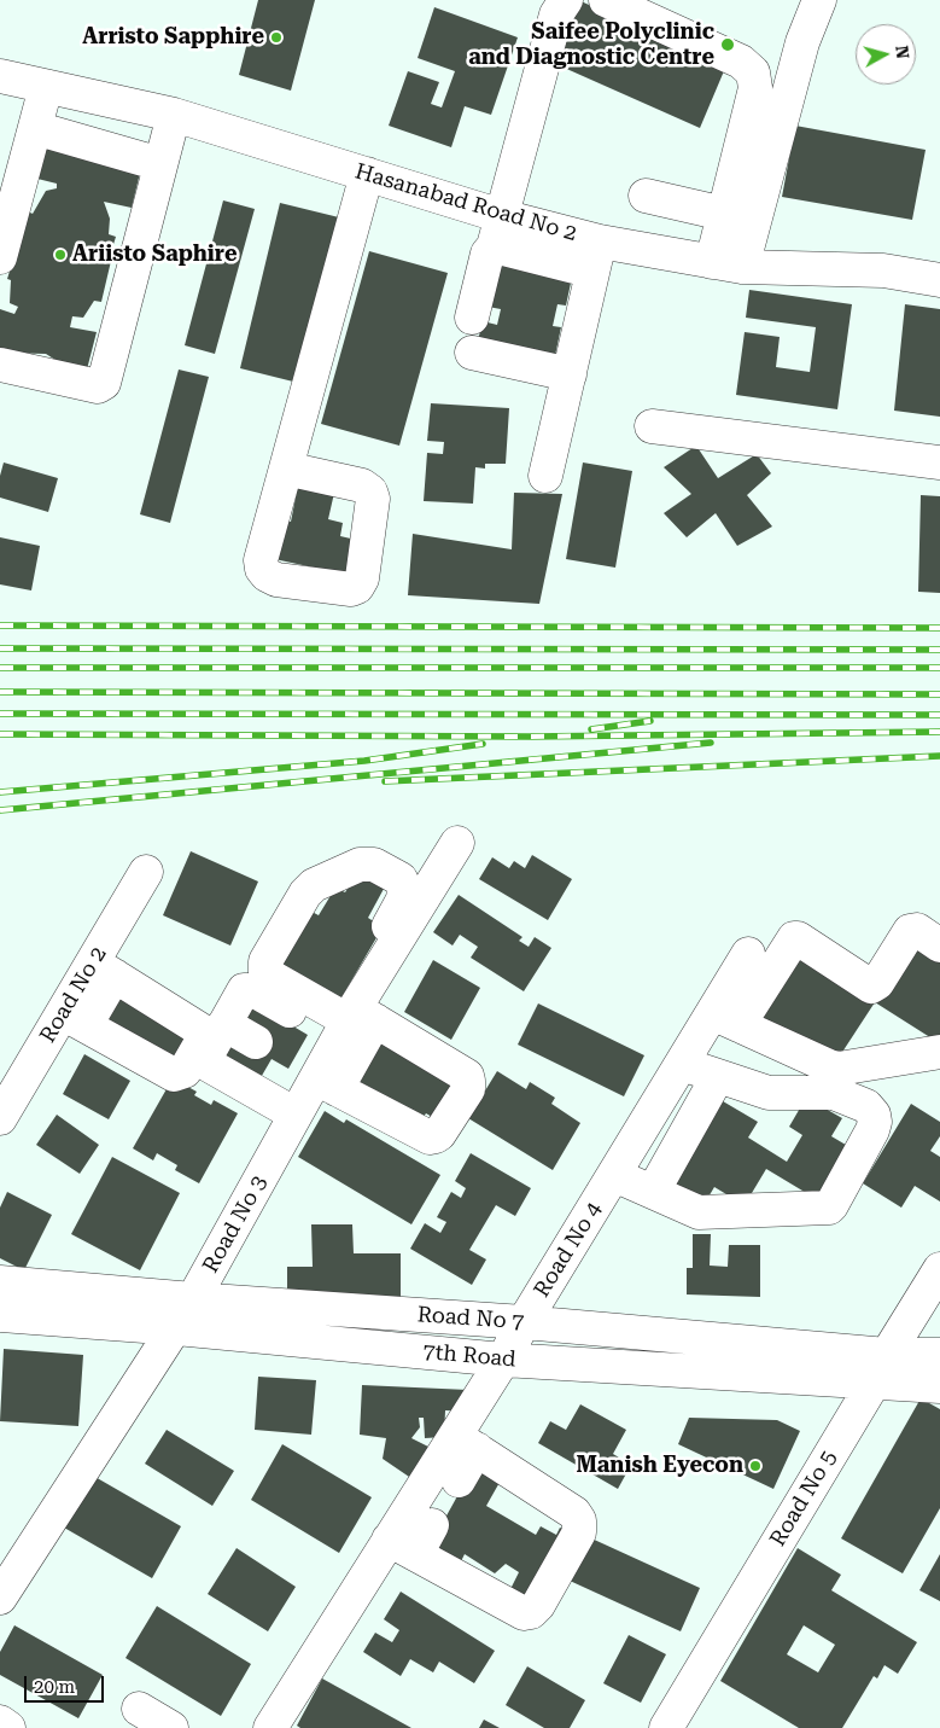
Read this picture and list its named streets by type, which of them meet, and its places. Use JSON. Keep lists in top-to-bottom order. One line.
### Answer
{"streets":{"street":["Hasanabad Road No 2","Road No 2","Road No 3","Road No 4","Road No 7","7th Road","Road No 5"]},"crossings":[["Road No 3","Road No 7"],["Road No 3","7th Road"],["Road No 4","Road No 7"],["Road No 4","7th Road"],["Road No 7","7th Road"],["Road No 7","Road No 5"],["7th Road","Road No 5"]],"places":["Arristo Sapphire","Saifee Polyclinic and Diagnostic Centre","Ariisto Saphire","Manish Eyecon"],"scale_bar":"20 m","north":"right"}
